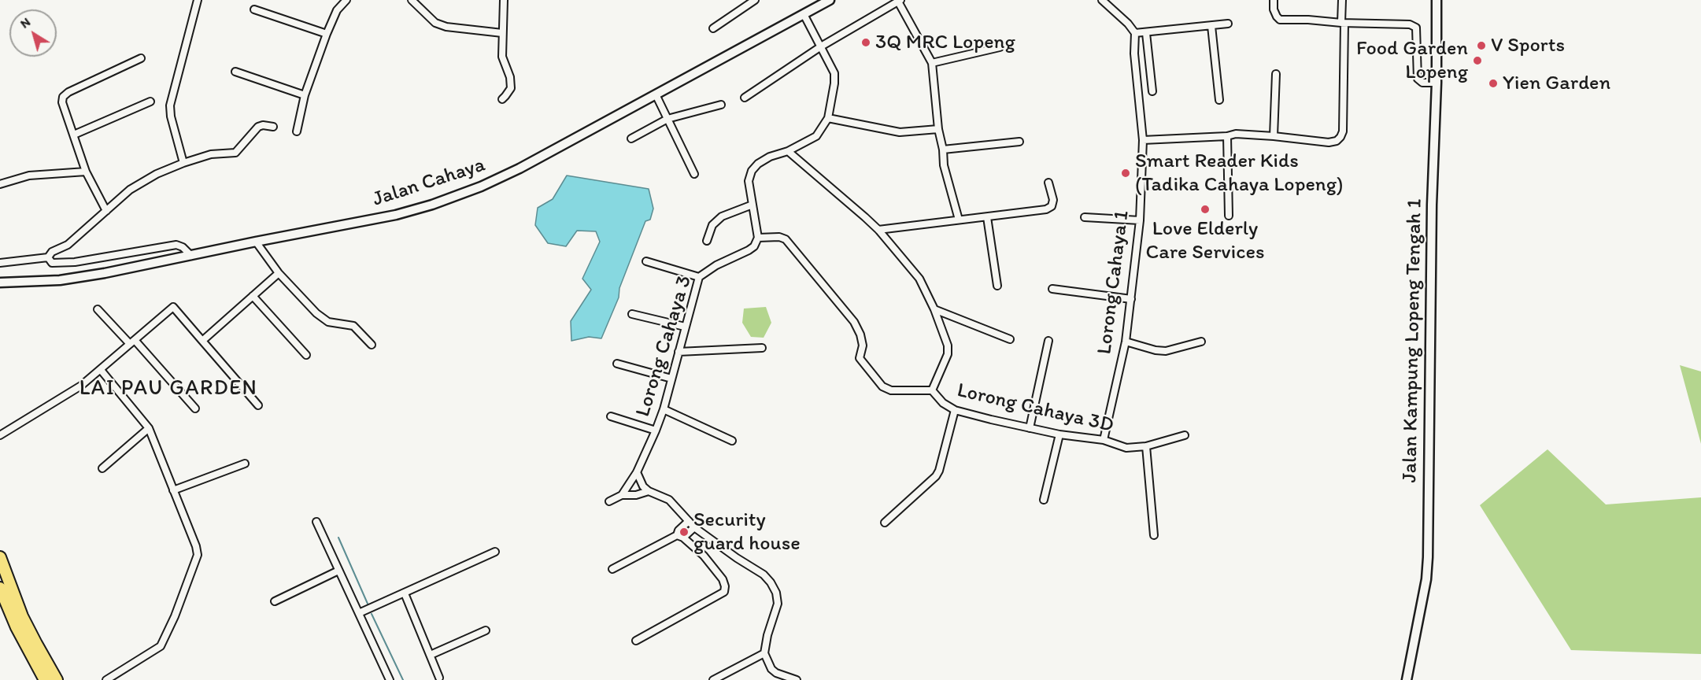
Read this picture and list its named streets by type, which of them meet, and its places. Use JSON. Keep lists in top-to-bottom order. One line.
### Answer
{"streets":{"street":["Jalan Cahaya","Lorong Cahaya 1","Jalan Kampung Lopeng Tengah 1","Lorong Cahaya 3","Lorong Cahaya 3D"]},"crossings":[["Lorong Cahaya 1","Lorong Cahaya 3D"]],"districts":["LAI PAU GARDEN"],"places":["3Q MRC Lopeng","V Sports","Food Garden Lopeng","Yien Garden","Smart Reader Kids (Tadika Cahaya Lopeng)","Love Elderly Care Services","Security guard house"],"north":"top left"}
